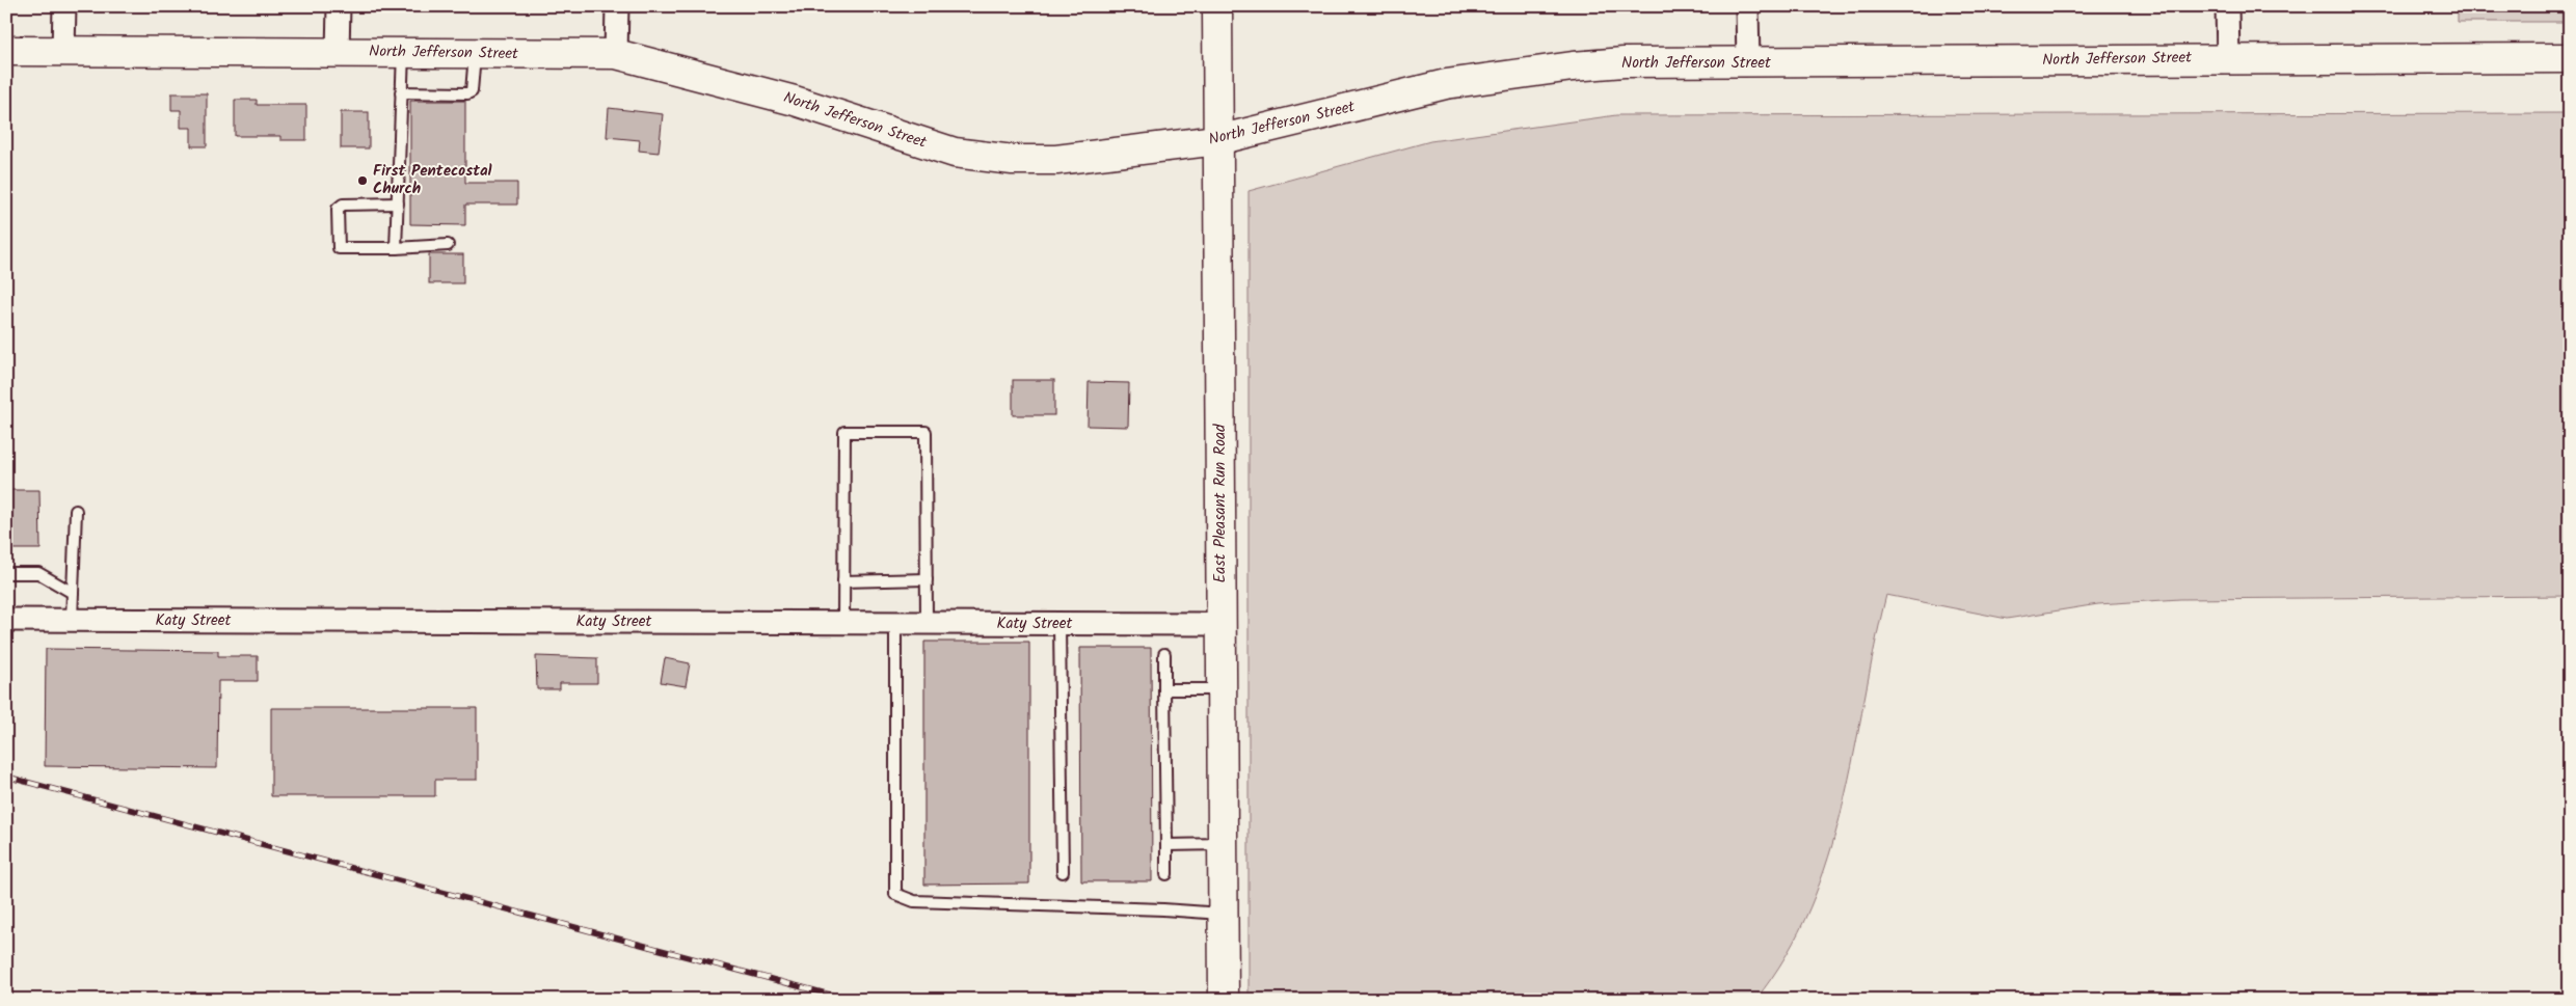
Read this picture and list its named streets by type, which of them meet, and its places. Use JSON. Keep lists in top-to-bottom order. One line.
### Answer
{"streets":{"street":["North Jefferson Street","East Pleasant Run Road","Katy Street"]},"crossings":[["North Jefferson Street","East Pleasant Run Road"],["East Pleasant Run Road","Katy Street"]],"places":["First Pentecostal Church"]}
